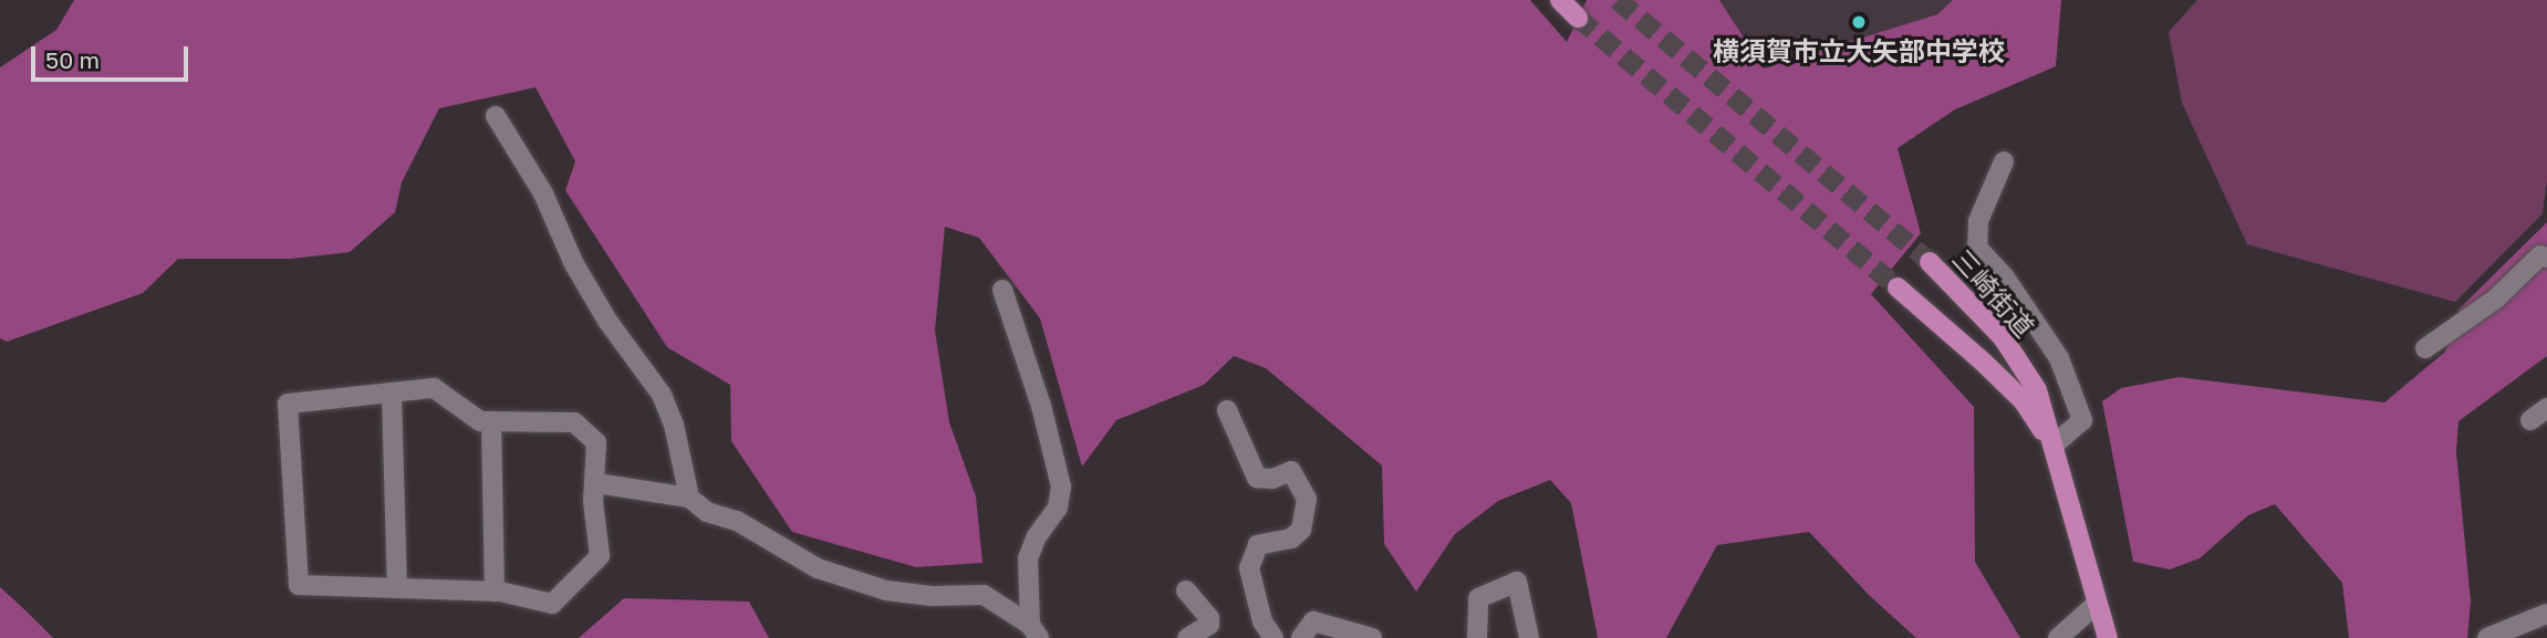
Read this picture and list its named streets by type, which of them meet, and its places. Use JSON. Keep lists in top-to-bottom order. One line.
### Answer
{"streets":{"main road":["三崎街道"]},"places":["横須賀市立大矢部中学校"],"scale_bar":"50 m"}
